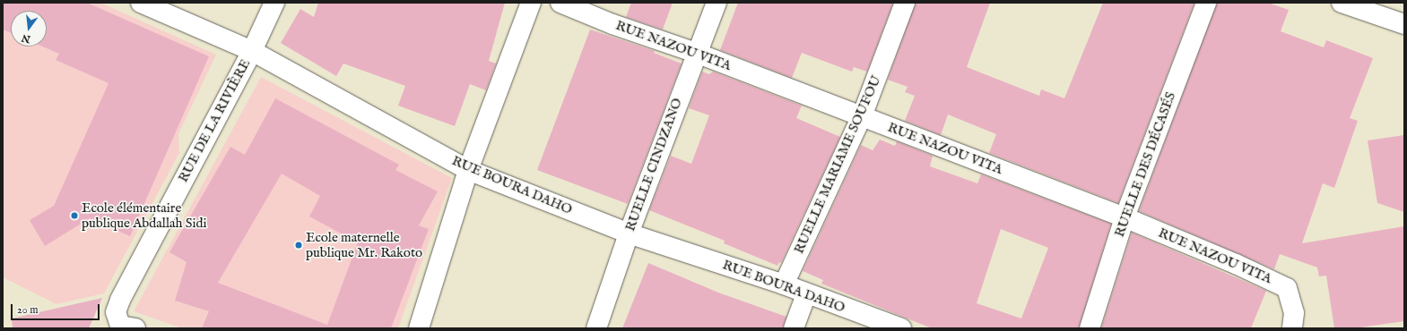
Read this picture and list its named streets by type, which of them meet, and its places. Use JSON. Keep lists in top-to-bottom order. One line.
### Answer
{"streets":{"street":["RUE NAZOU VITA","RUE DE LA RIVIÈRE","RUELLE CINDZANO","RUELLE MARIAME SOUFOU","RUELLE DES DÉCASÉS","RUE BOURA DAHO"]},"crossings":[["RUE NAZOU VITA","RUELLE CINDZANO"],["RUE NAZOU VITA","RUELLE MARIAME SOUFOU"],["RUE NAZOU VITA","RUELLE DES DÉCASÉS"],["RUE DE LA RIVIÈRE","RUE BOURA DAHO"],["RUELLE CINDZANO","RUE BOURA DAHO"],["RUELLE MARIAME SOUFOU","RUE BOURA DAHO"]],"places":["Ecole élémentaire publique Abdallah Sidi","Ecole maternelle publique Mr. Rakoto"],"scale_bar":"20 m","north":"bottom"}
